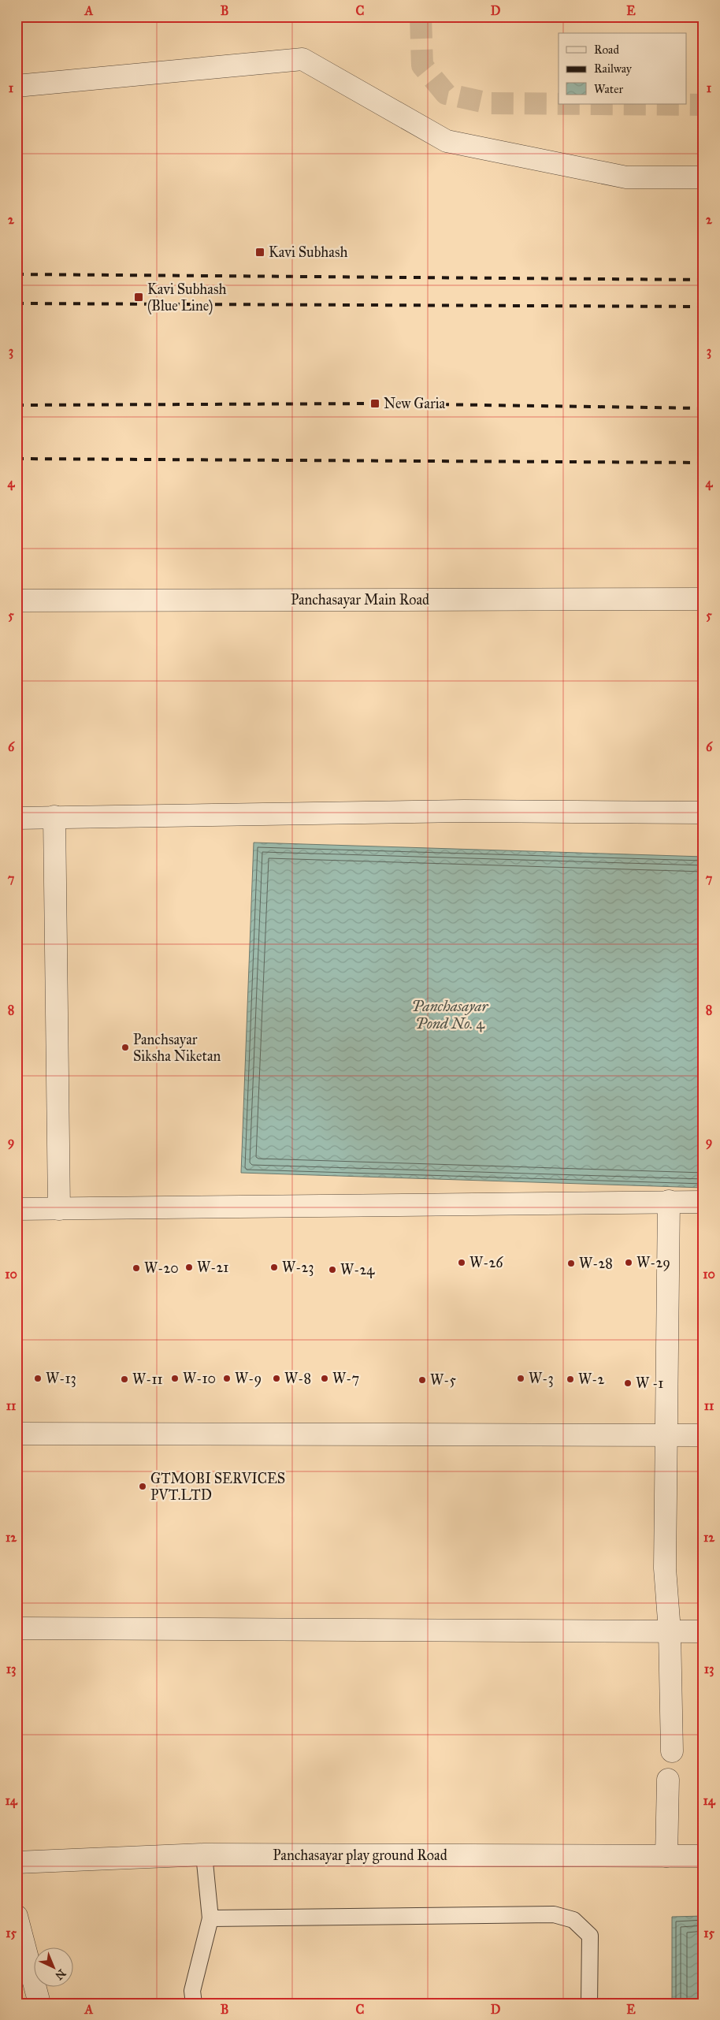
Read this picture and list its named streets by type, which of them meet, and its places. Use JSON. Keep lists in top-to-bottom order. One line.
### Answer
{"streets":{"street":["Panchasayar Main Road","Panchasayar play ground Road"]},"water":["Panchasayar Pond No. 4"],"places":{"transit":["Kavi Subhash","Kavi Subhash (Blue Line)","New Garia"],"other":["Panchsayar Siksha Niketan","W-26","W-29","W-28","W-21","W-23","W-20","W-24","W-13","W-10","W-9","W-8","W-7","W-3","W-11","W-2","W-5","W -1","GTMOBI SERVICES PVT.LTD"]},"legend":["Road","Railway","Water"],"north":"bottom right","grid":{"columns":["A","B","C","D","E"],"rows":["1","2","3","4","5","6","7","8","9","10","11","12","13","14","15"]}}
